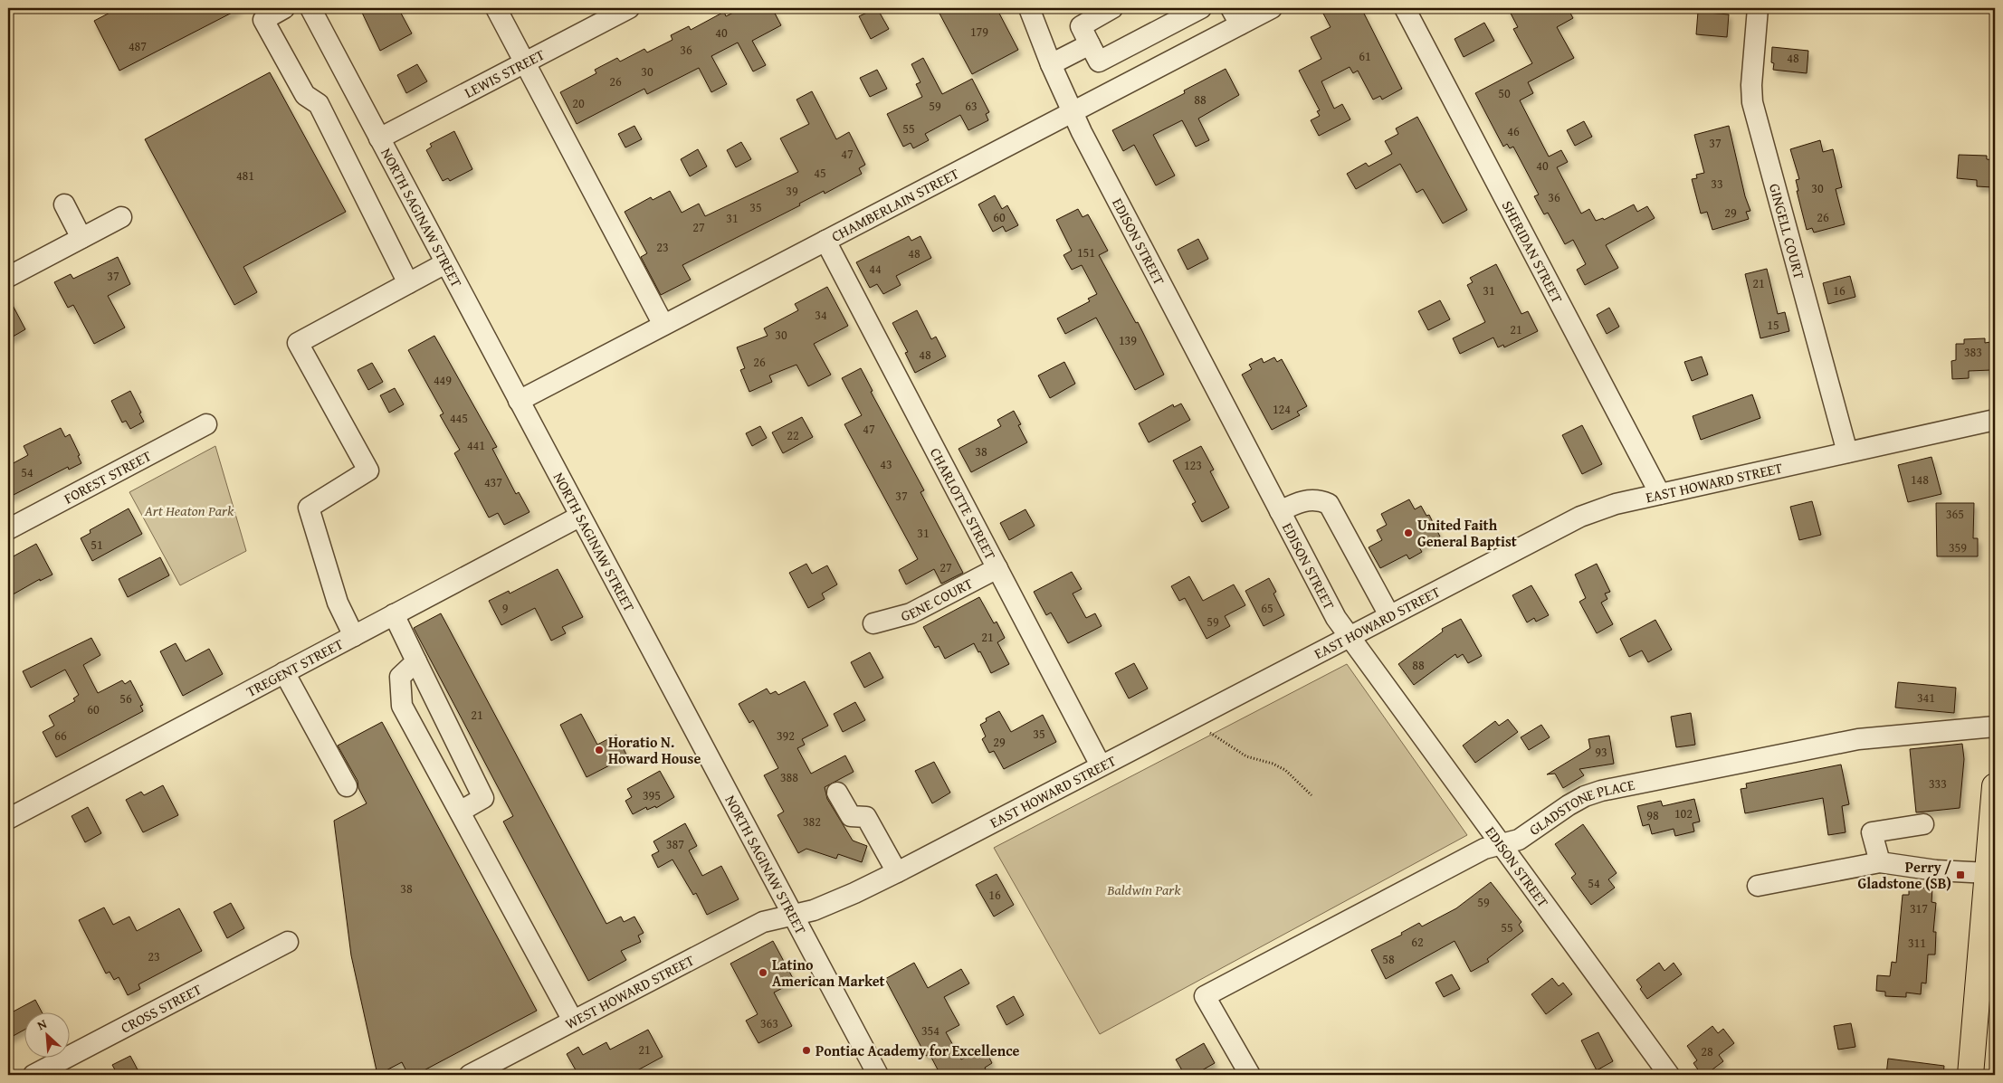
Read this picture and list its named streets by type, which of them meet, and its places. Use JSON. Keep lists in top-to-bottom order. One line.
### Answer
{"streets":{"street":["LEWIS STREET","CHAMBERLAIN STREET","NORTH SAGINAW STREET","GINGELL COURT","EDISON STREET","SHERIDAN STREET","FOREST STREET","EAST HOWARD STREET","CHARLOTTE STREET","GENE COURT","TREGENT STREET","GLADSTONE PLACE","WEST HOWARD STREET","CROSS STREET"]},"crossings":[["LEWIS STREET","NORTH SAGINAW STREET"],["CHAMBERLAIN STREET","NORTH SAGINAW STREET"],["CHAMBERLAIN STREET","EDISON STREET"],["CHAMBERLAIN STREET","CHARLOTTE STREET"],["NORTH SAGINAW STREET","EAST HOWARD STREET"],["NORTH SAGINAW STREET","TREGENT STREET"],["NORTH SAGINAW STREET","WEST HOWARD STREET"],["GINGELL COURT","EAST HOWARD STREET"],["EDISON STREET","EAST HOWARD STREET"],["EDISON STREET","GLADSTONE PLACE"],["SHERIDAN STREET","EAST HOWARD STREET"],["EAST HOWARD STREET","CHARLOTTE STREET"],["EAST HOWARD STREET","WEST HOWARD STREET"],["CHARLOTTE STREET","GENE COURT"]],"parks":["Art Heaton Park","Baldwin Park"],"places":{"other":["United Faith General Baptist","Horatio N. Howard House","Latino American Market","Pontiac Academy for Excellence"],"transit":["Perry / Gladstone (SB)"]},"house_numbers":["179","40","487","36","61","48","30","26","50","88","20","59","63","55","46","37","47","40","45","481","33","30","39","36","35","29","60","26","31","27","23","151","48","44","37","21","31","16","34","15","21","30","139","383","48","26","449","124","445","47","22","441","38","43","123","54","148","437","37","365","31","51","359","27","9","65","59","21","88","341","56","60","21","35","66","392","29","93","388","333","395","102","98","382","387","54","38","16","59","317","55","62","311","23","58","363","354","21","28"],"north":"top left"}
